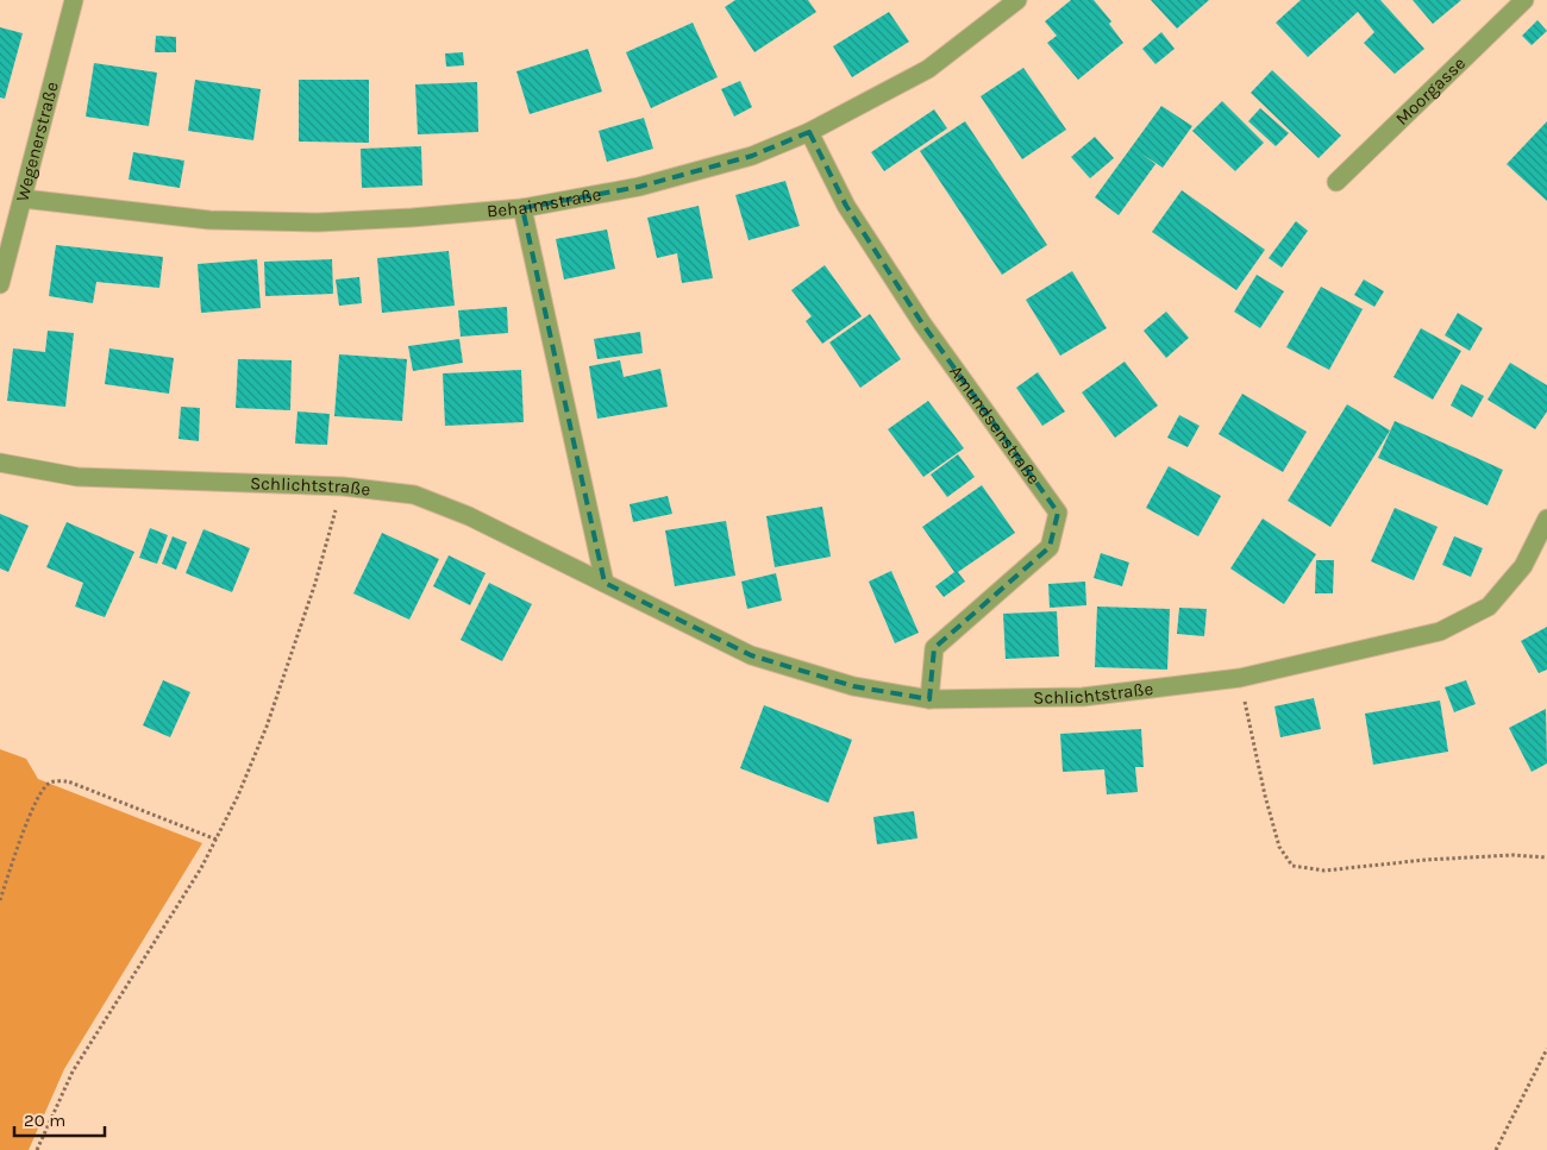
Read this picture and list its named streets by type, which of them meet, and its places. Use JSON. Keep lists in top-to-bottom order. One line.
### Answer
{"streets":{"street":["Moorgasse","Wegenerstraße","Behaimstraße","Amundsenstraße","Schlichtstraße"]},"crossings":[["Wegenerstraße","Behaimstraße"],["Behaimstraße","Amundsenstraße"],["Amundsenstraße","Schlichtstraße"]],"scale_bar":"20 m"}
